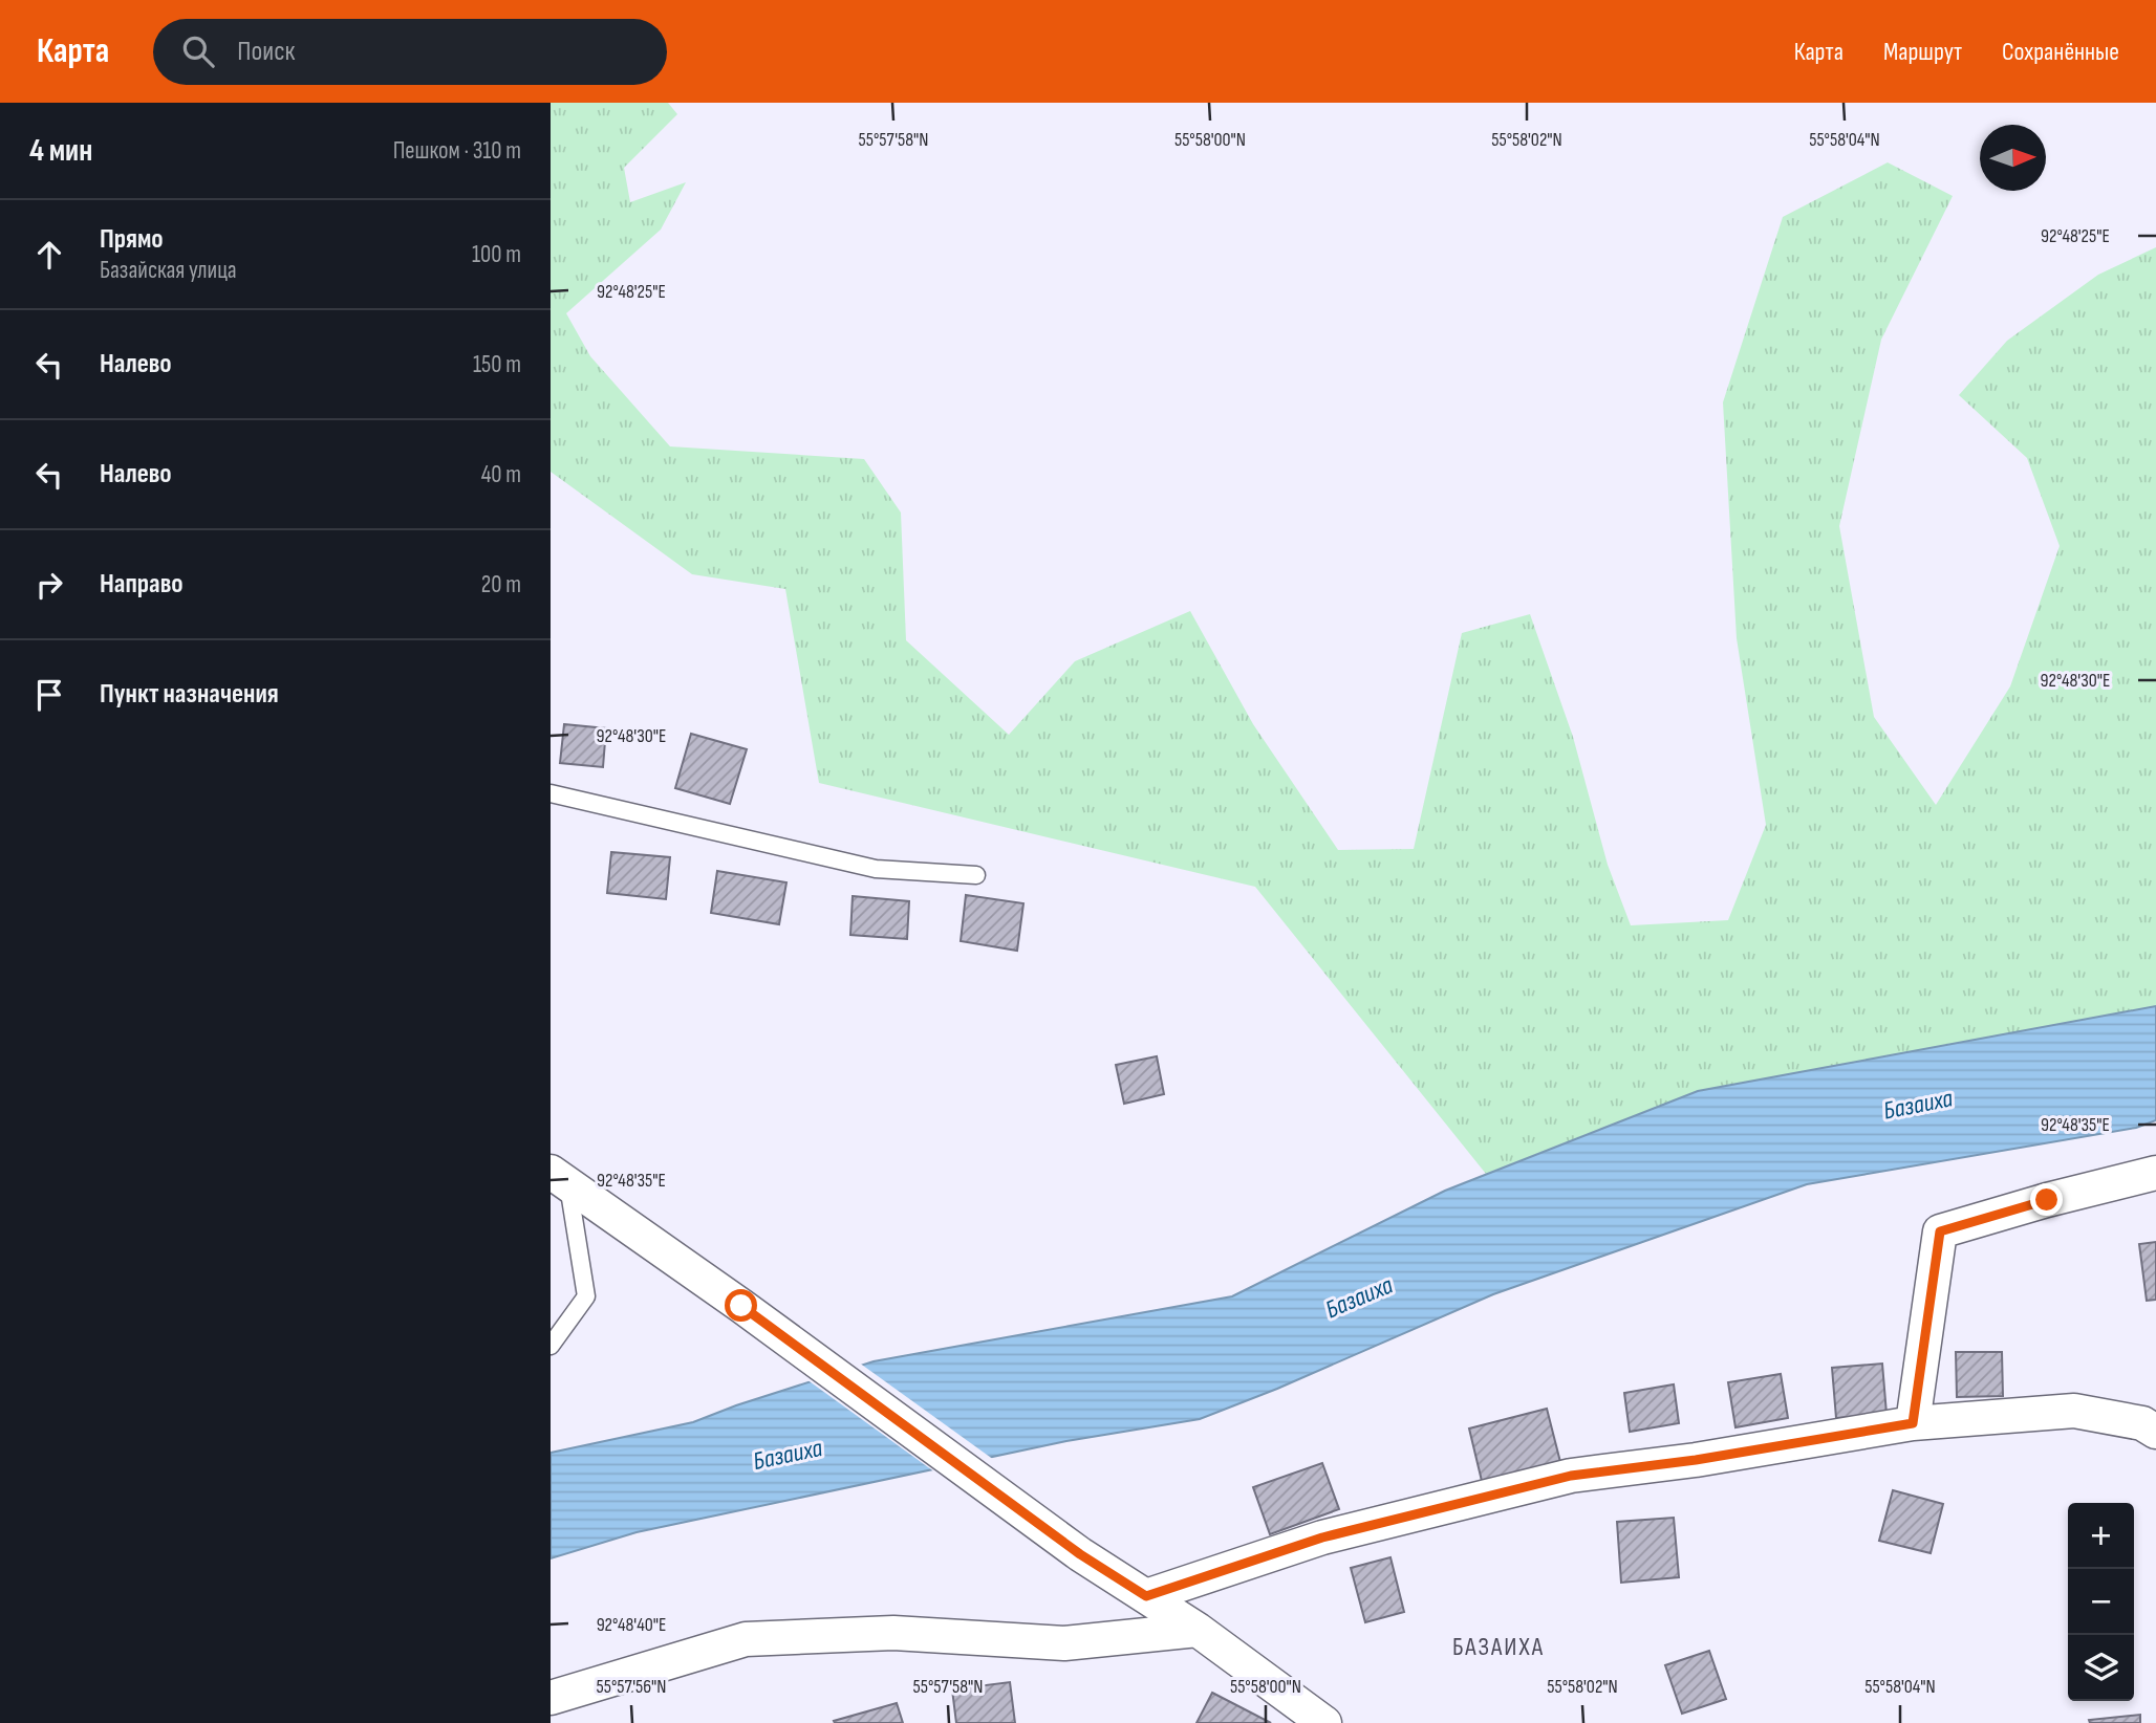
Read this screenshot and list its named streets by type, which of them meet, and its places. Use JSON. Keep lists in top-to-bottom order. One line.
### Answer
{"districts":["БАЗАИХА"],"water":["Базаиха"],"north":"right","page":{"header":"Карта","search":"Поиск","nav":["Карта","Маршрут","Сохранённые"],"heading":["4 мин","Пешком · 310 m"],"list":[["Прямо","Базайская улица","100 m"],["Налево","150 m"],["Налево","40 m"],["Направо","20 m"],"Пункт назначения"],"map_buttons":["+","−"]},"coordinates":["55°57'58\"N","55°58'00\"N","55°58'02\"N","55°58'04\"N","92°48'25\"E","92°48'30\"E","92°48'35\"E","92°48'40\"E","55°57'56\"N"]}
